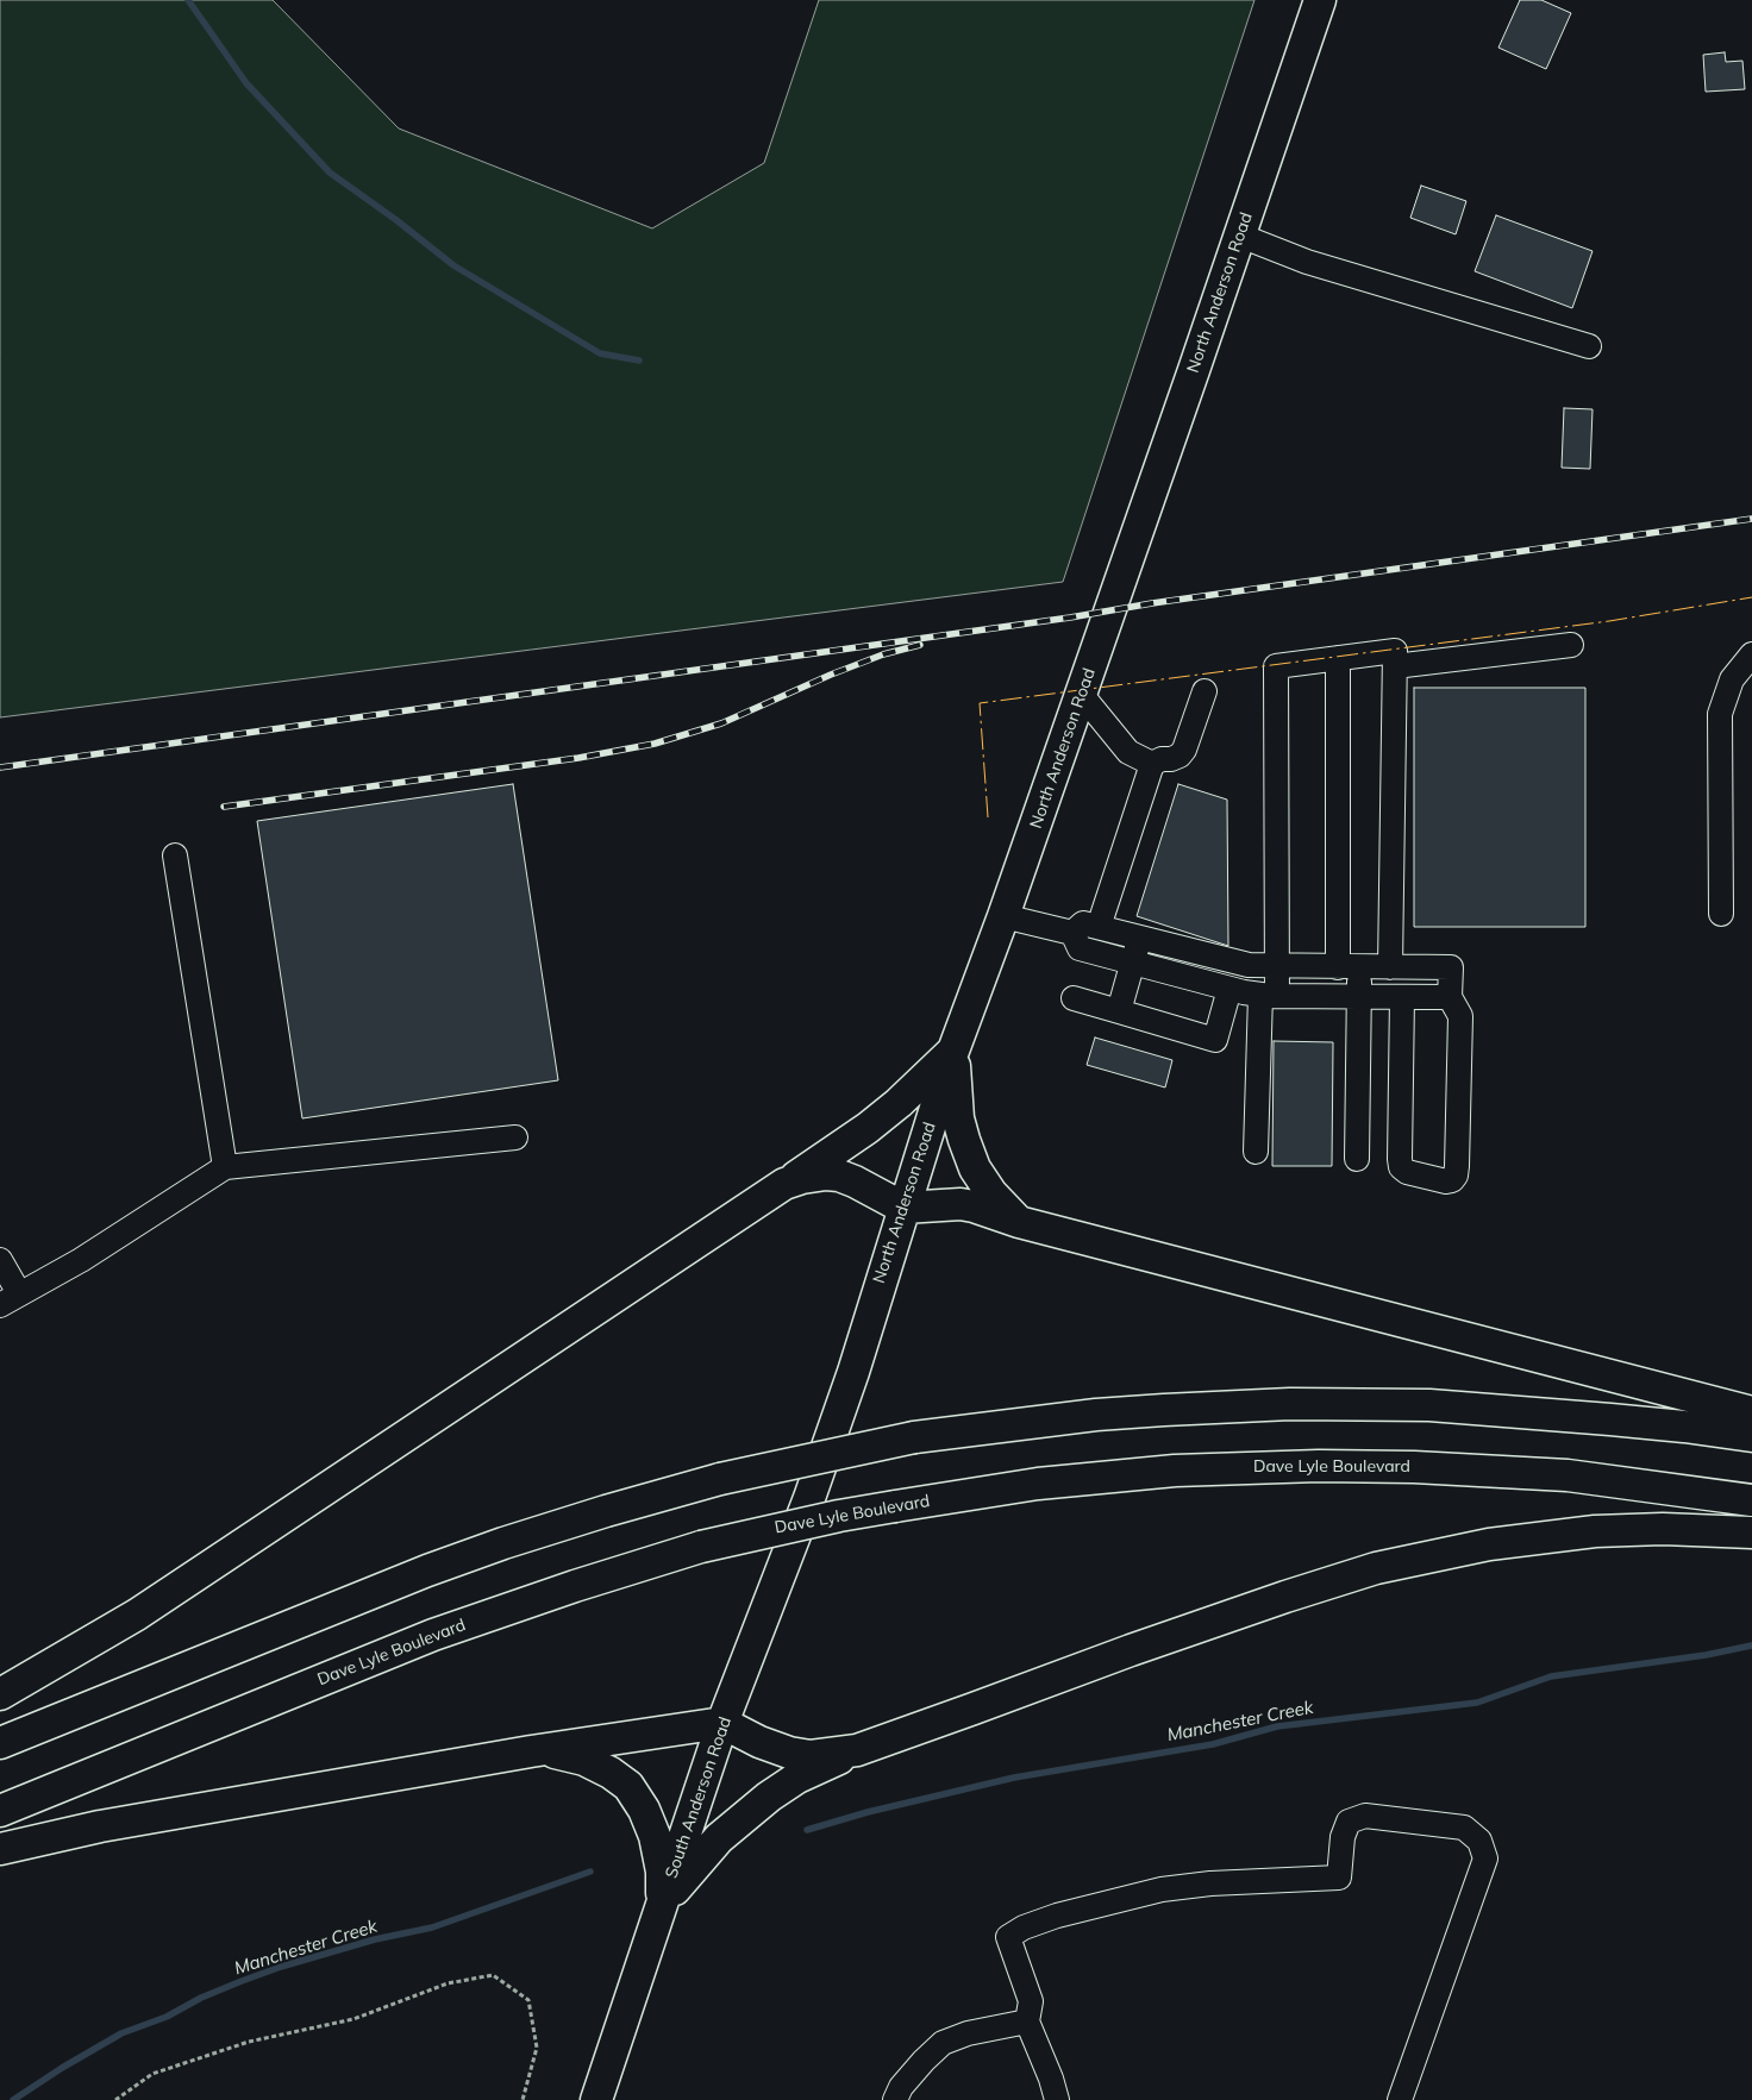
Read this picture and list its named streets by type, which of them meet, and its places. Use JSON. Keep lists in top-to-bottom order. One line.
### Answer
{"streets":{"main road":["North Anderson Road","Dave Lyle Boulevard","South Anderson Road"]},"crossings":[["North Anderson Road","South Anderson Road"]],"water":["Manchester Creek"]}
